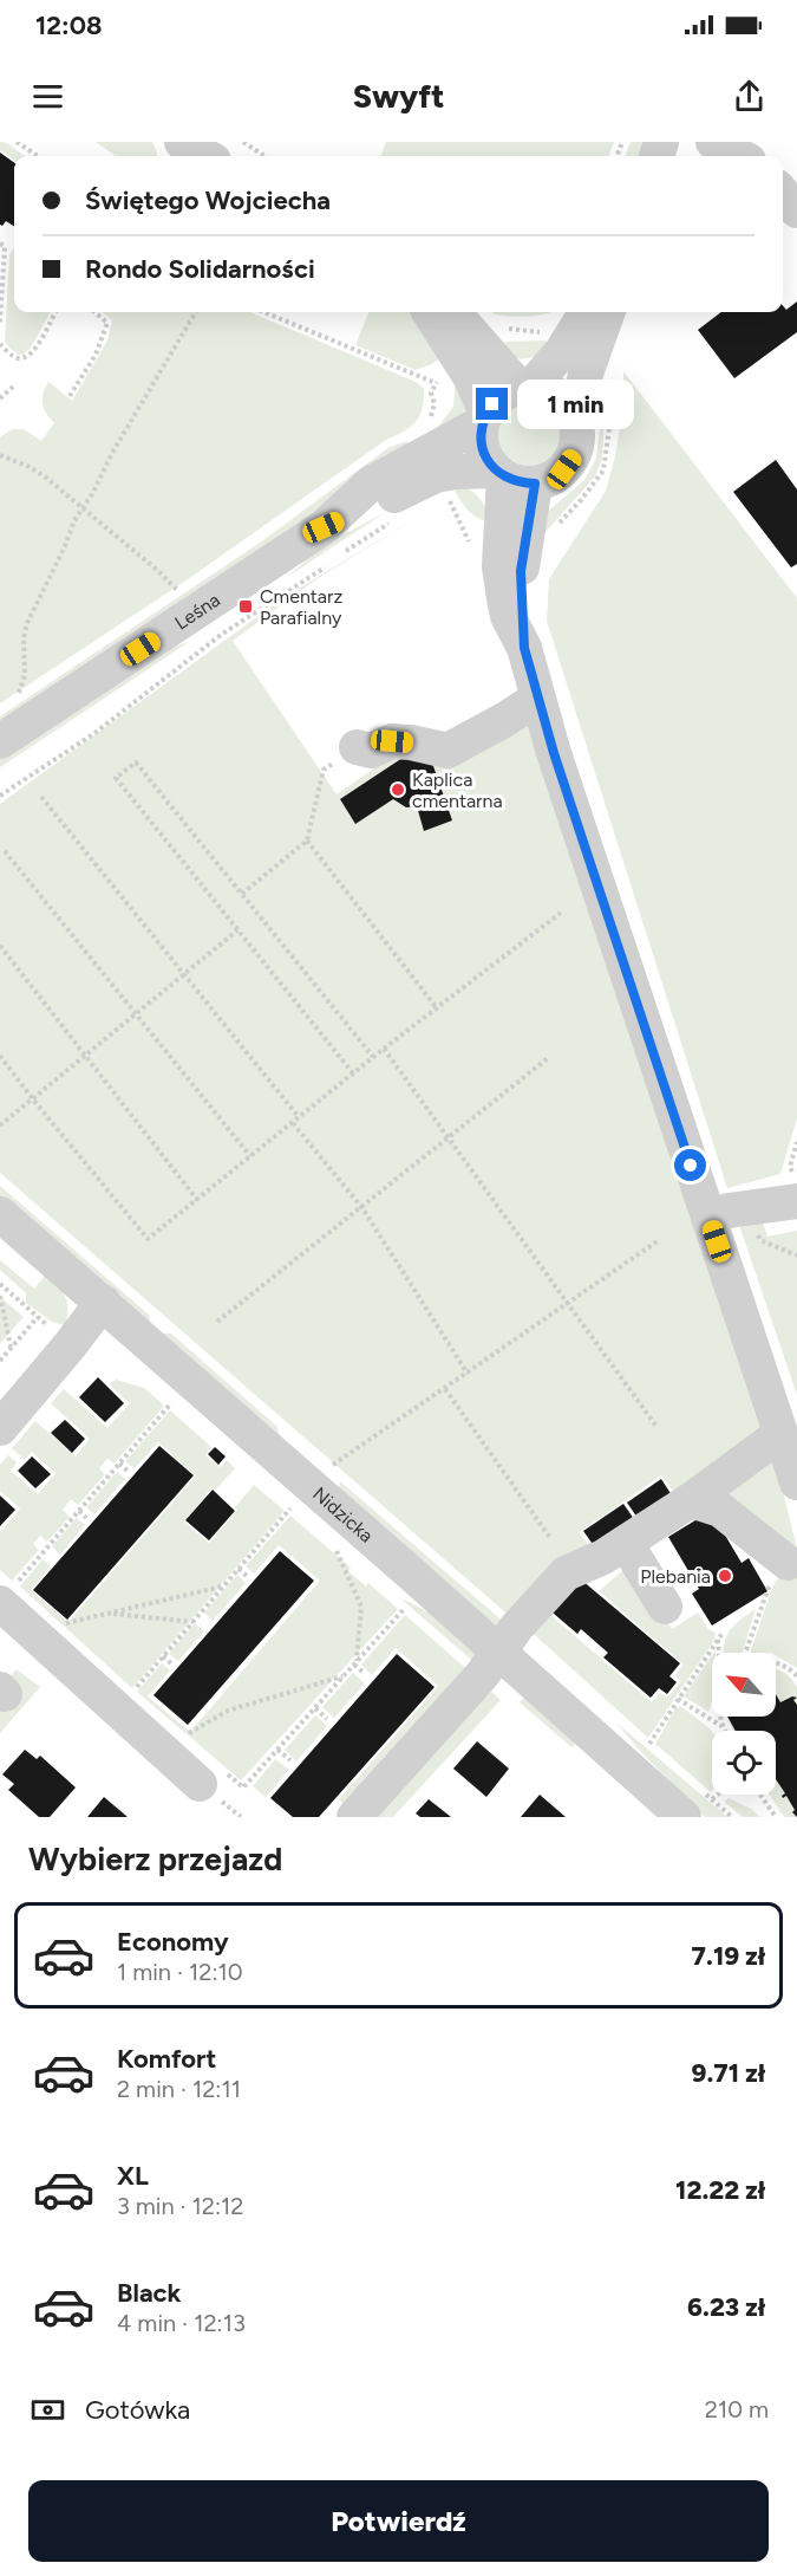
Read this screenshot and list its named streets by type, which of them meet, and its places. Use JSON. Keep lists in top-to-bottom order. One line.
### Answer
{"streets":{"street":["Leśna","Nidzicka"]},"places":{"transit":["Cmentarz Parafialny"],"other":["Kaplica cmentarna","Plebania"]},"north":"top left","page":{"status":"12:08","header":"Swyft","banner":["Świętego Wojciecha","Rondo Solidarności"],"bubble":"1 min","heading":"Wybierz przejazd","list":[{"name":"Economy","note":"1 min · 12:10","value":"7.19 zł"},{"name":"Komfort","note":"2 min · 12:11","value":"9.71 zł"},{"name":"XL","note":"3 min · 12:12","value":"12.22 zł"},{"name":"Black","note":"4 min · 12:13","value":"6.23 zł"}],"pay":["Gotówka","210 m"],"buttons":"Potwierdź"}}
